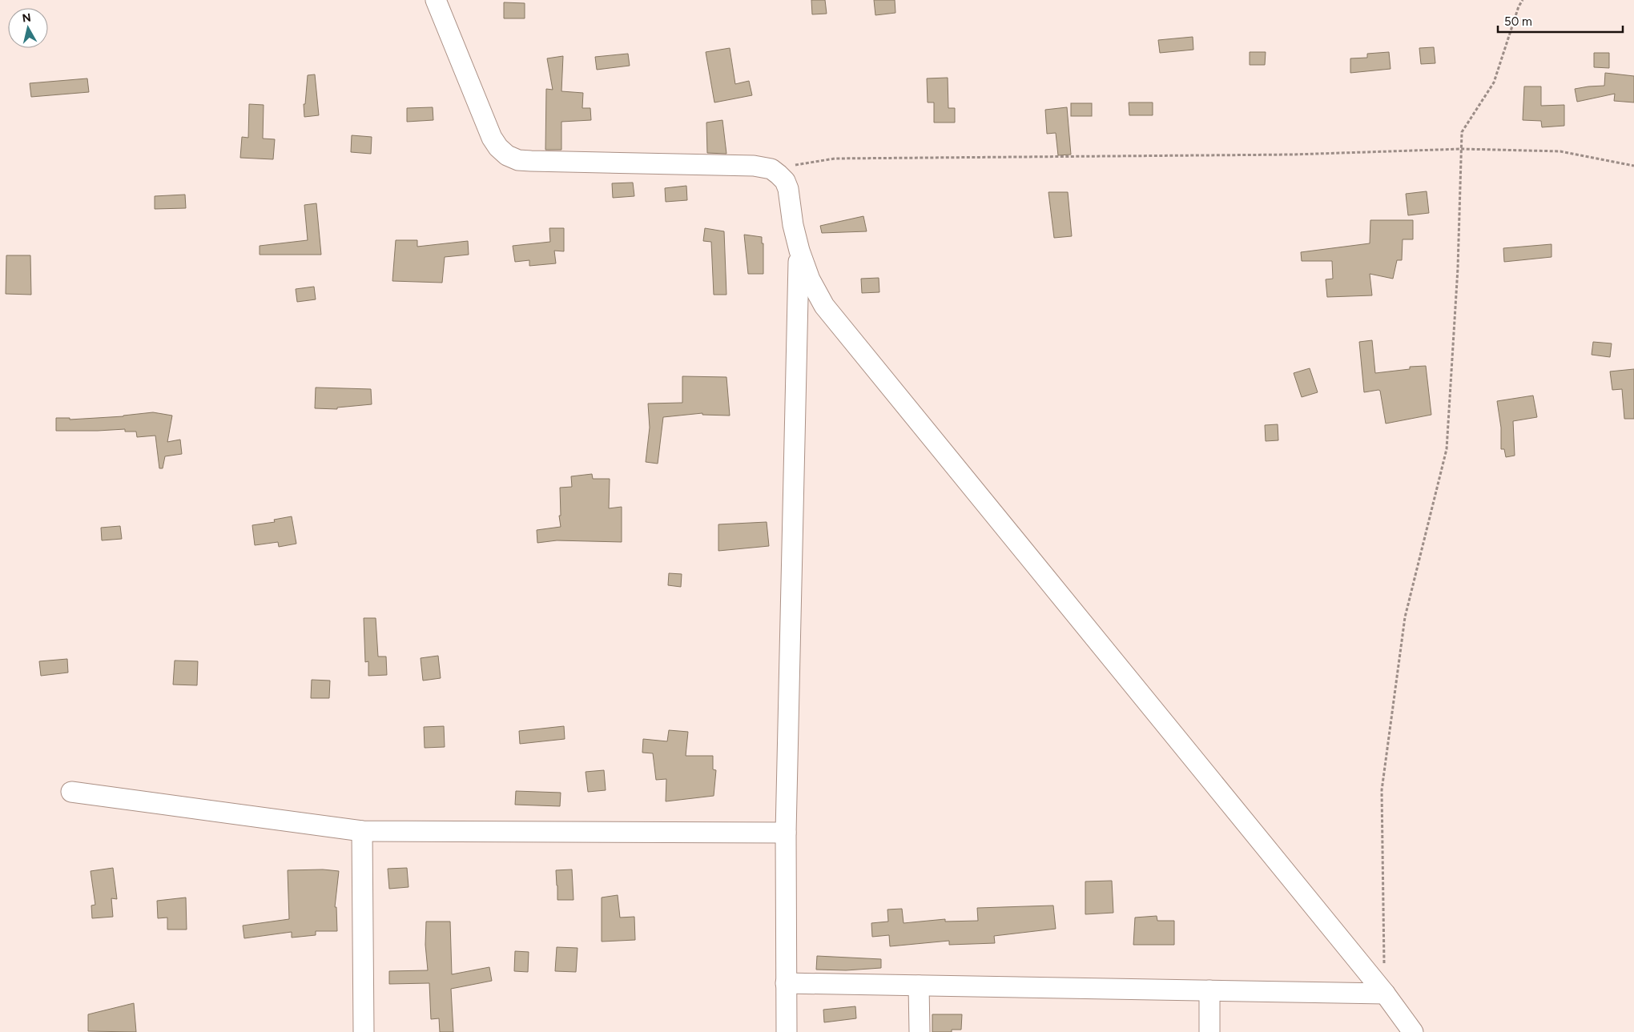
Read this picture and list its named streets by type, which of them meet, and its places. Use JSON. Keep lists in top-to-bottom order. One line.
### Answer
{"scale_bar":"50 m","north":"top"}
